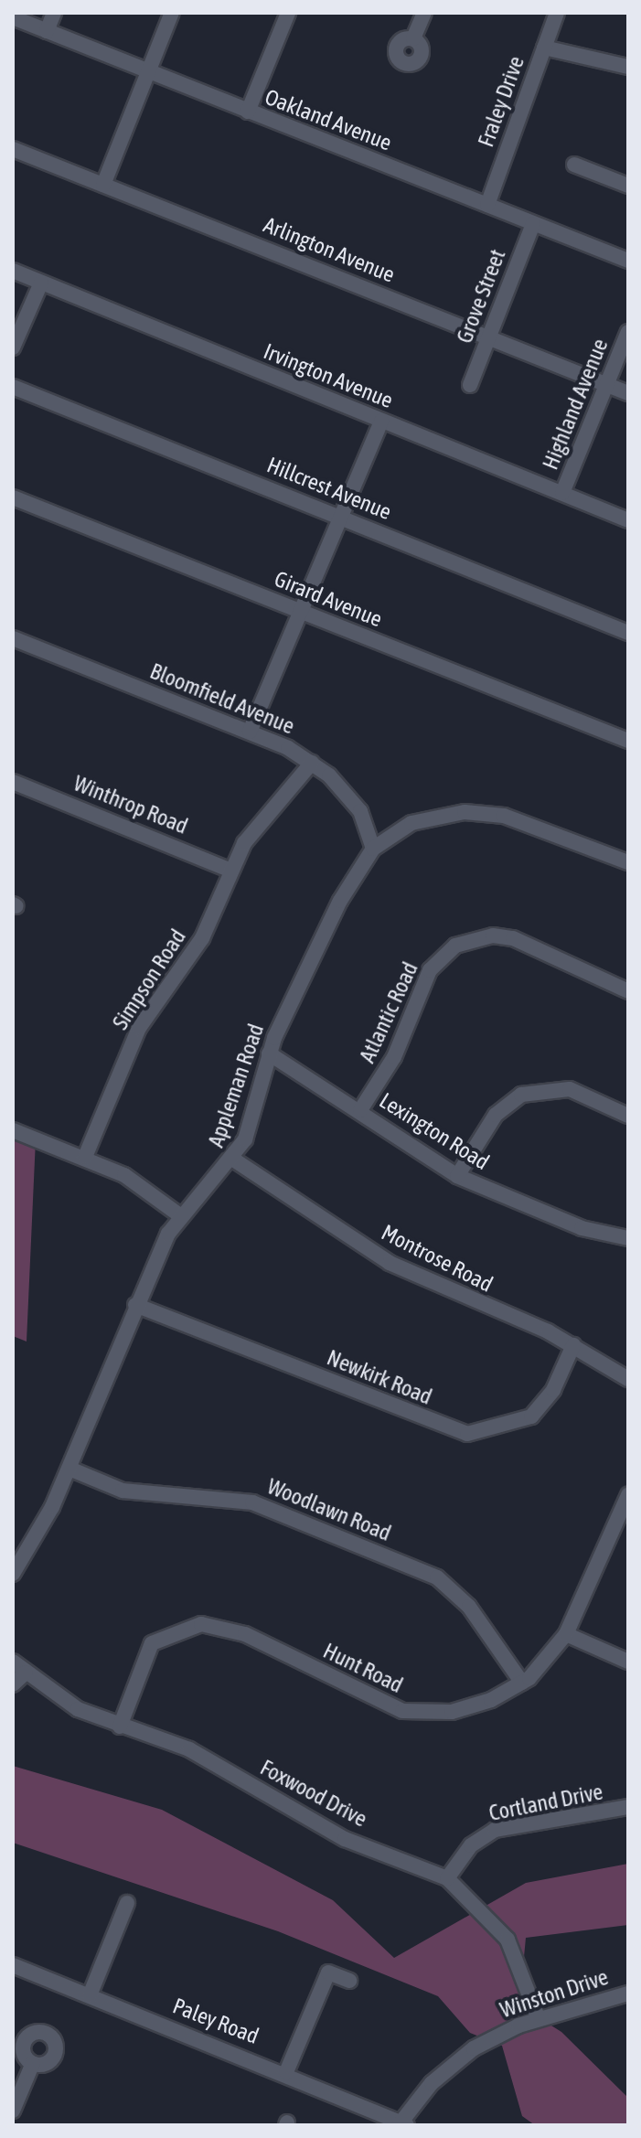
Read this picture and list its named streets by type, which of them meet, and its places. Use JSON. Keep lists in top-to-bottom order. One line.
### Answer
{"streets":{"street":["Fraley Drive","Oakland Avenue","Arlington Avenue","Grove Street","Irvington Avenue","Highland Avenue","Hillcrest Avenue","Girard Avenue","Bloomfield Avenue","Winthrop Road","Simpson Road","Atlantic Road","Appleman Road","Lexington Road","Montrose Road","Newkirk Road","Woodlawn Road","Hunt Road","Foxwood Drive","Cortland Drive","Winston Drive","Paley Road"]},"crossings":[["Fraley Drive","Oakland Avenue"],["Oakland Avenue","Grove Street"],["Arlington Avenue","Grove Street"],["Arlington Avenue","Highland Avenue"],["Irvington Avenue","Highland Avenue"],["Bloomfield Avenue","Simpson Road"],["Bloomfield Avenue","Appleman Road"],["Winthrop Road","Simpson Road"],["Atlantic Road","Lexington Road"],["Appleman Road","Lexington Road"],["Appleman Road","Montrose Road"],["Appleman Road","Newkirk Road"],["Appleman Road","Woodlawn Road"],["Montrose Road","Newkirk Road"],["Woodlawn Road","Hunt Road"],["Hunt Road","Foxwood Drive"],["Foxwood Drive","Cortland Drive"],["Foxwood Drive","Winston Drive"],["Winston Drive","Paley Road"]]}
